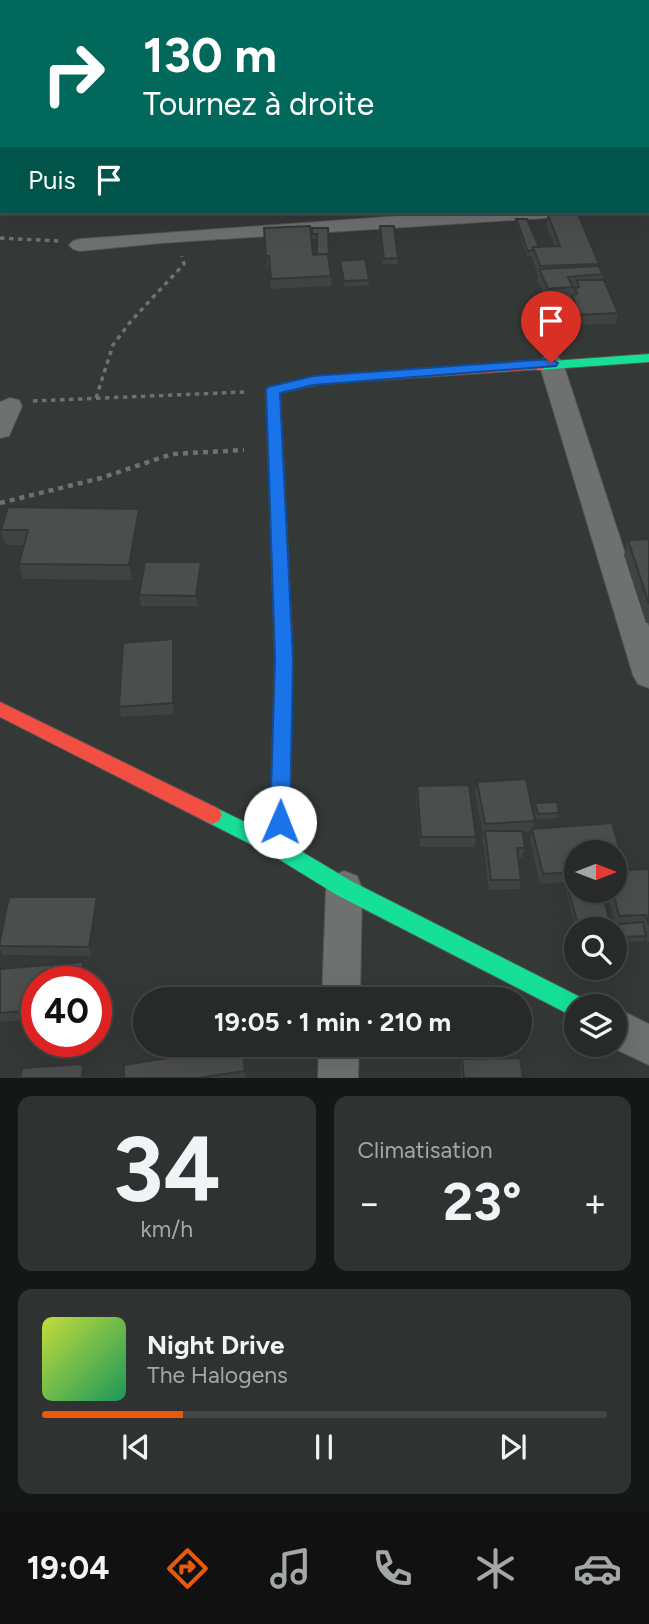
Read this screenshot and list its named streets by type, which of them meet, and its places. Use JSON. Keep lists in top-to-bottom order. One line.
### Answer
{"north":"right","page":{"turn":["130 m","Tournez à droite"],"then":"Puis","limit":"40","trip":"19:05 · 1 min · 210 m","tile":[["34","km/h"],"Climatisation"],"heat":["−","23°","+"],"song":["Night Drive","The Halogens"],"tabs":"19:04"}}
